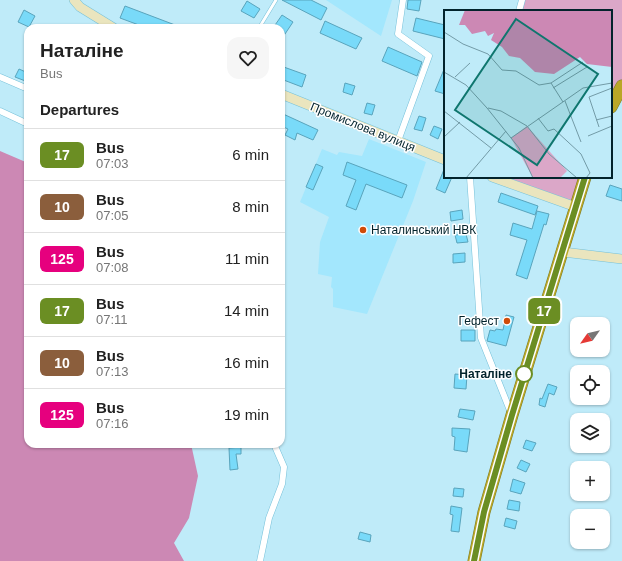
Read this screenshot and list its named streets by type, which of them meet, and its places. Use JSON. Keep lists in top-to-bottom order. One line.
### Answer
{"streets":{"street":["Промислова вулиця"]},"places":["Наталинський НВК","Гефест","Наталіне"],"lines":["bus line 17"],"north":"bottom left","page":{"on_map":"17","heading":[["Наталіне","Bus"],"Departures"],"list":[{"mark":"17","name":"Bus","note":"07:03","value":"6 min"},{"mark":"10","name":"Bus","note":"07:05","value":"8 min"},{"mark":"125","name":"Bus","note":"07:08","value":"11 min"},{"mark":"17","name":"Bus","note":"07:11","value":"14 min"},{"mark":"10","name":"Bus","note":"07:13","value":"16 min"},{"mark":"125","name":"Bus","note":"07:16","value":"19 min"}],"map_buttons":["+","−"]}}
